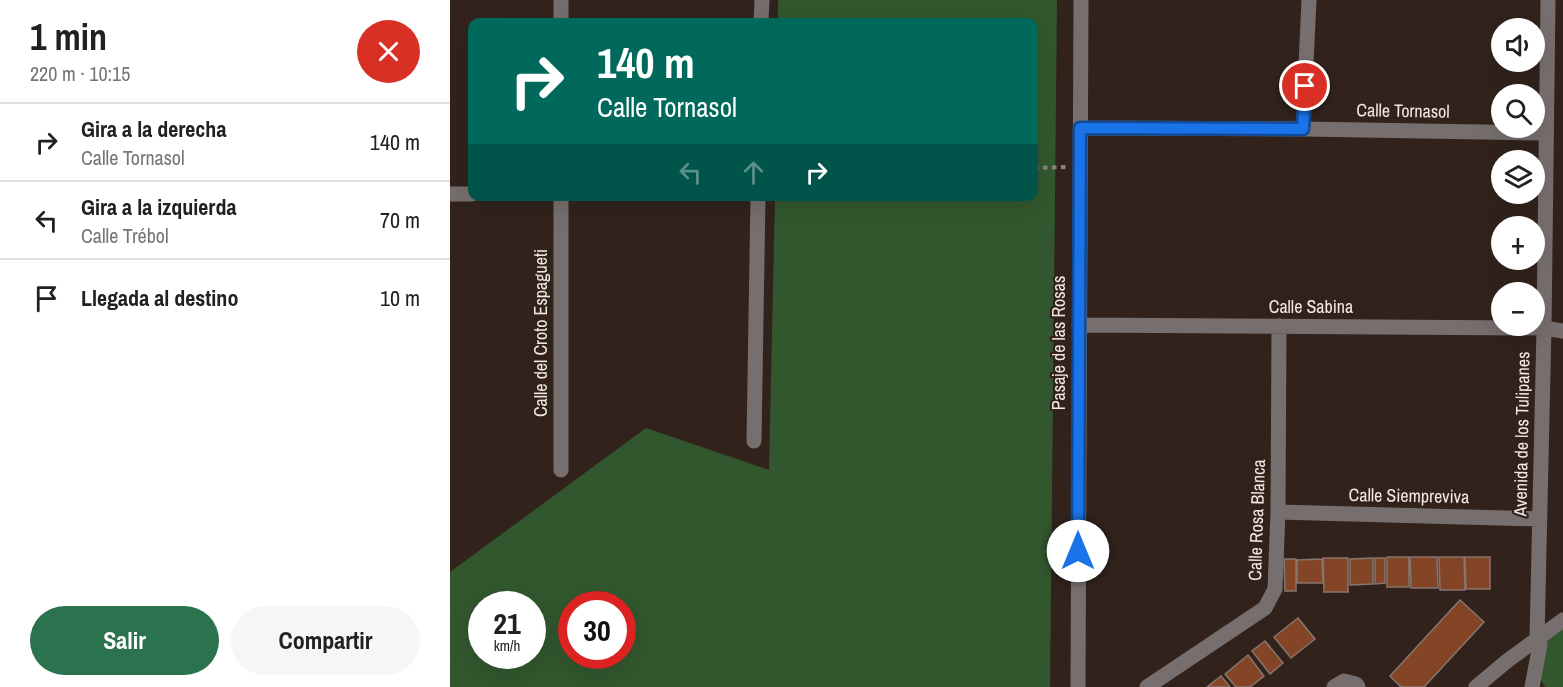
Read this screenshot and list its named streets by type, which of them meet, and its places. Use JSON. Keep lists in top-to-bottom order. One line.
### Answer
{"streets":{"street":["Calle Tornasol","Calle Sabina","Calle del Croto Espagueti","Pasaje de las Rosas","Avenida de los Tulipanes","Calle Siempreviva","Calle Rosa Blanca"]},"crossings":[["Calle Tornasol","Pasaje de las Rosas"],["Calle Tornasol","Avenida de los Tulipanes"],["Calle Sabina","Pasaje de las Rosas"],["Calle Sabina","Calle Rosa Blanca"],["Avenida de los Tulipanes","Calle Siempreviva"],["Calle Siempreviva","Calle Rosa Blanca"]],"page":{"heading":["1 min","220 m · 10:15"],"map_buttons":["+","−"],"turn":["140 m","Calle Tornasol"],"list":[{"name":"Gira a la derecha","note":"Calle Tornasol","value":"140 m"},{"name":"Gira a la izquierda","note":"Calle Trébol","value":"70 m"},{"name":"Llegada al destino","value":"10 m"}],"speed":"21 km/h","limit":"30","buttons":["Salir","Compartir"]}}
